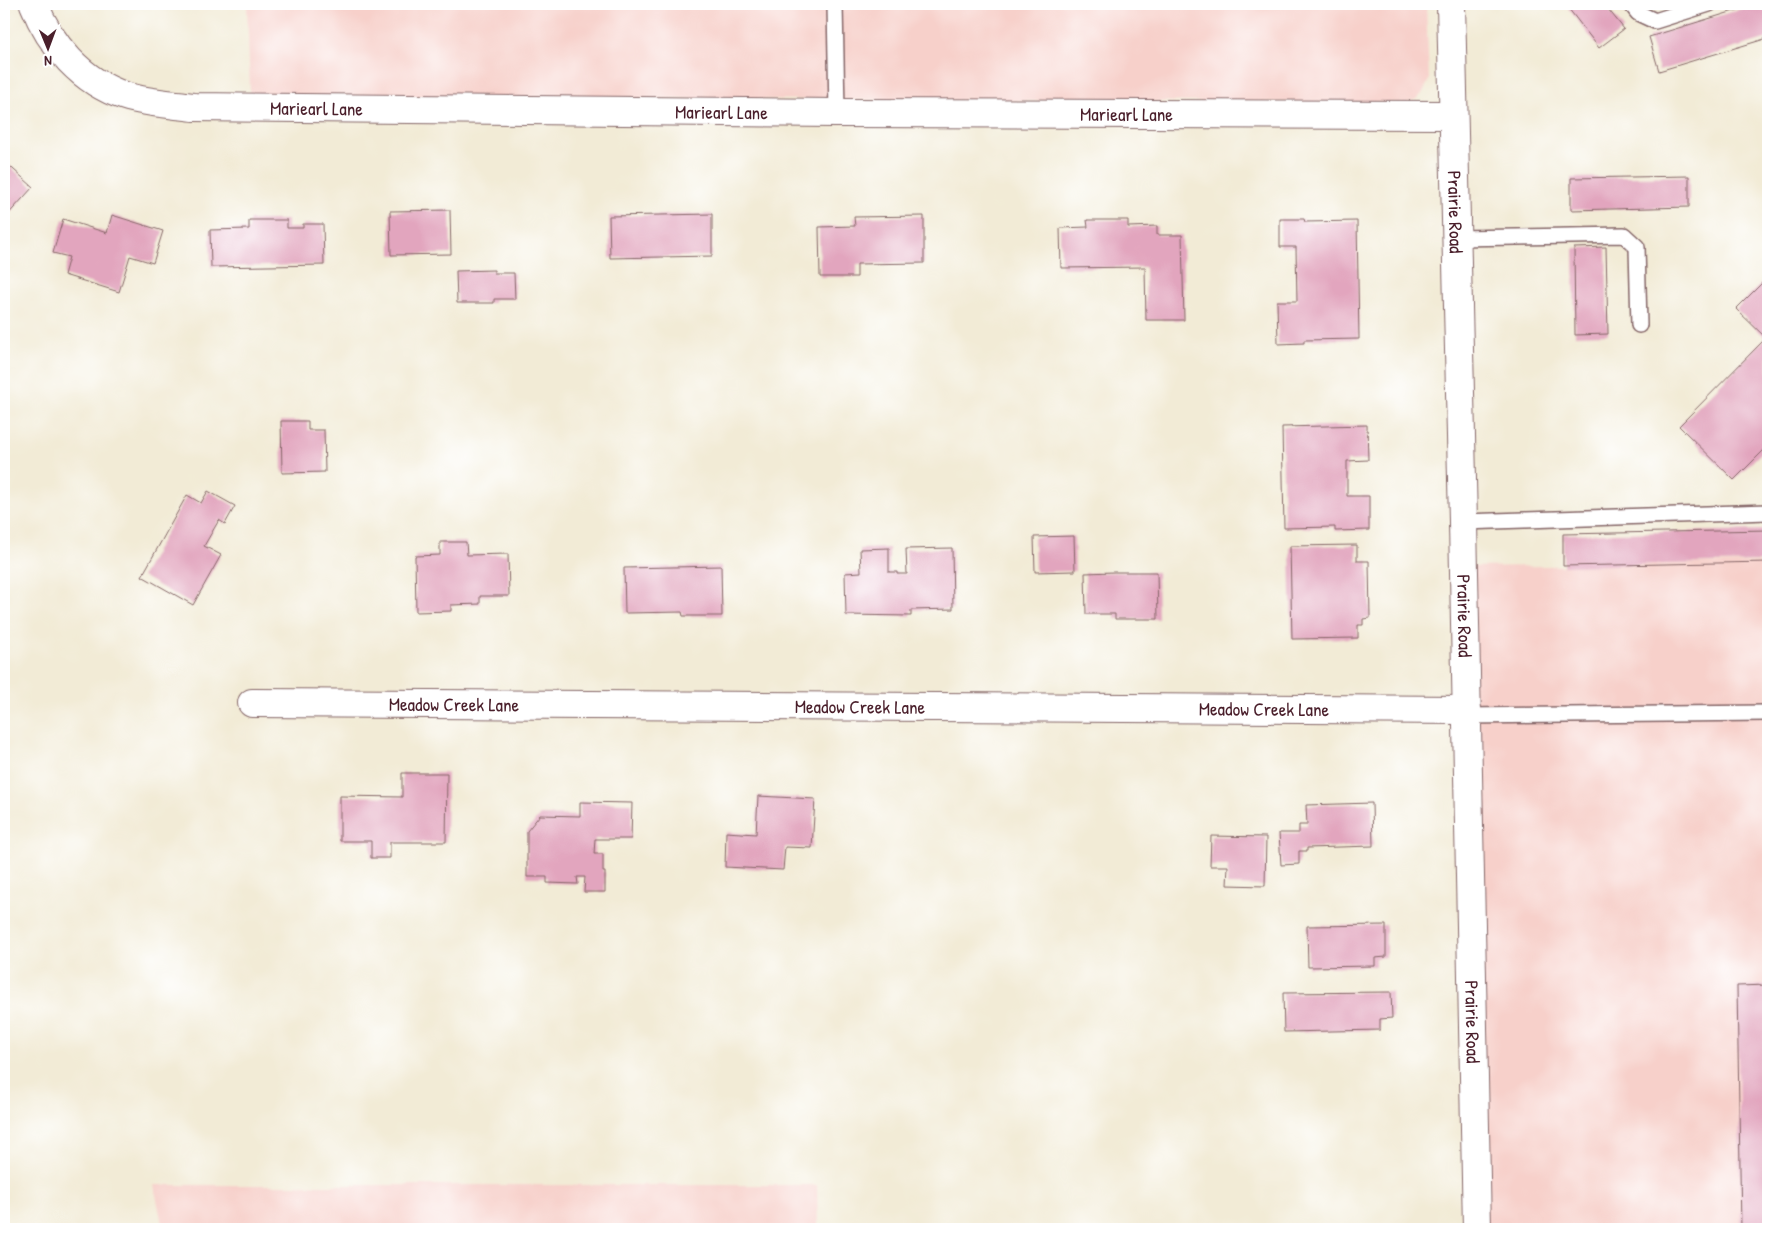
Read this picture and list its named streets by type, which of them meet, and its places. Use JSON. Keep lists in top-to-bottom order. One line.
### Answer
{"streets":{"street":["Mariearl Lane","Prairie Road","Meadow Creek Lane"]},"crossings":[["Mariearl Lane","Prairie Road"],["Prairie Road","Meadow Creek Lane"]],"north":"bottom"}
